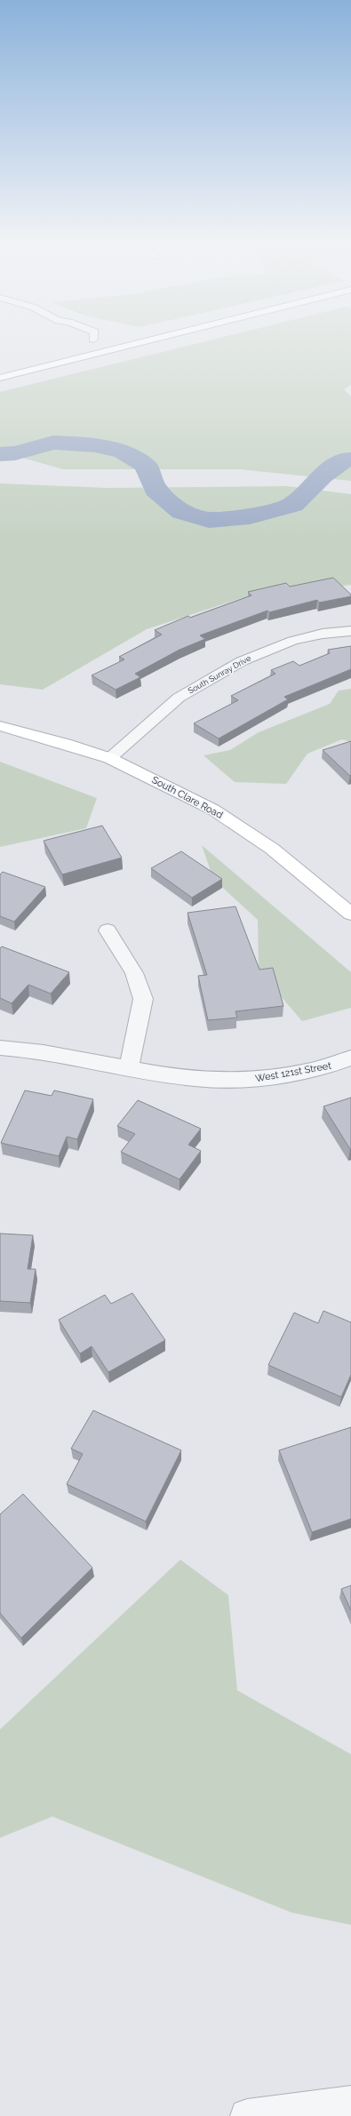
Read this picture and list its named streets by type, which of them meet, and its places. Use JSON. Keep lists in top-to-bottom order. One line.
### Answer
{"streets":{"street":["South Sunray Drive","South Clare Road","West 121st Street"]},"crossings":[["South Sunray Drive","South Clare Road"]]}
